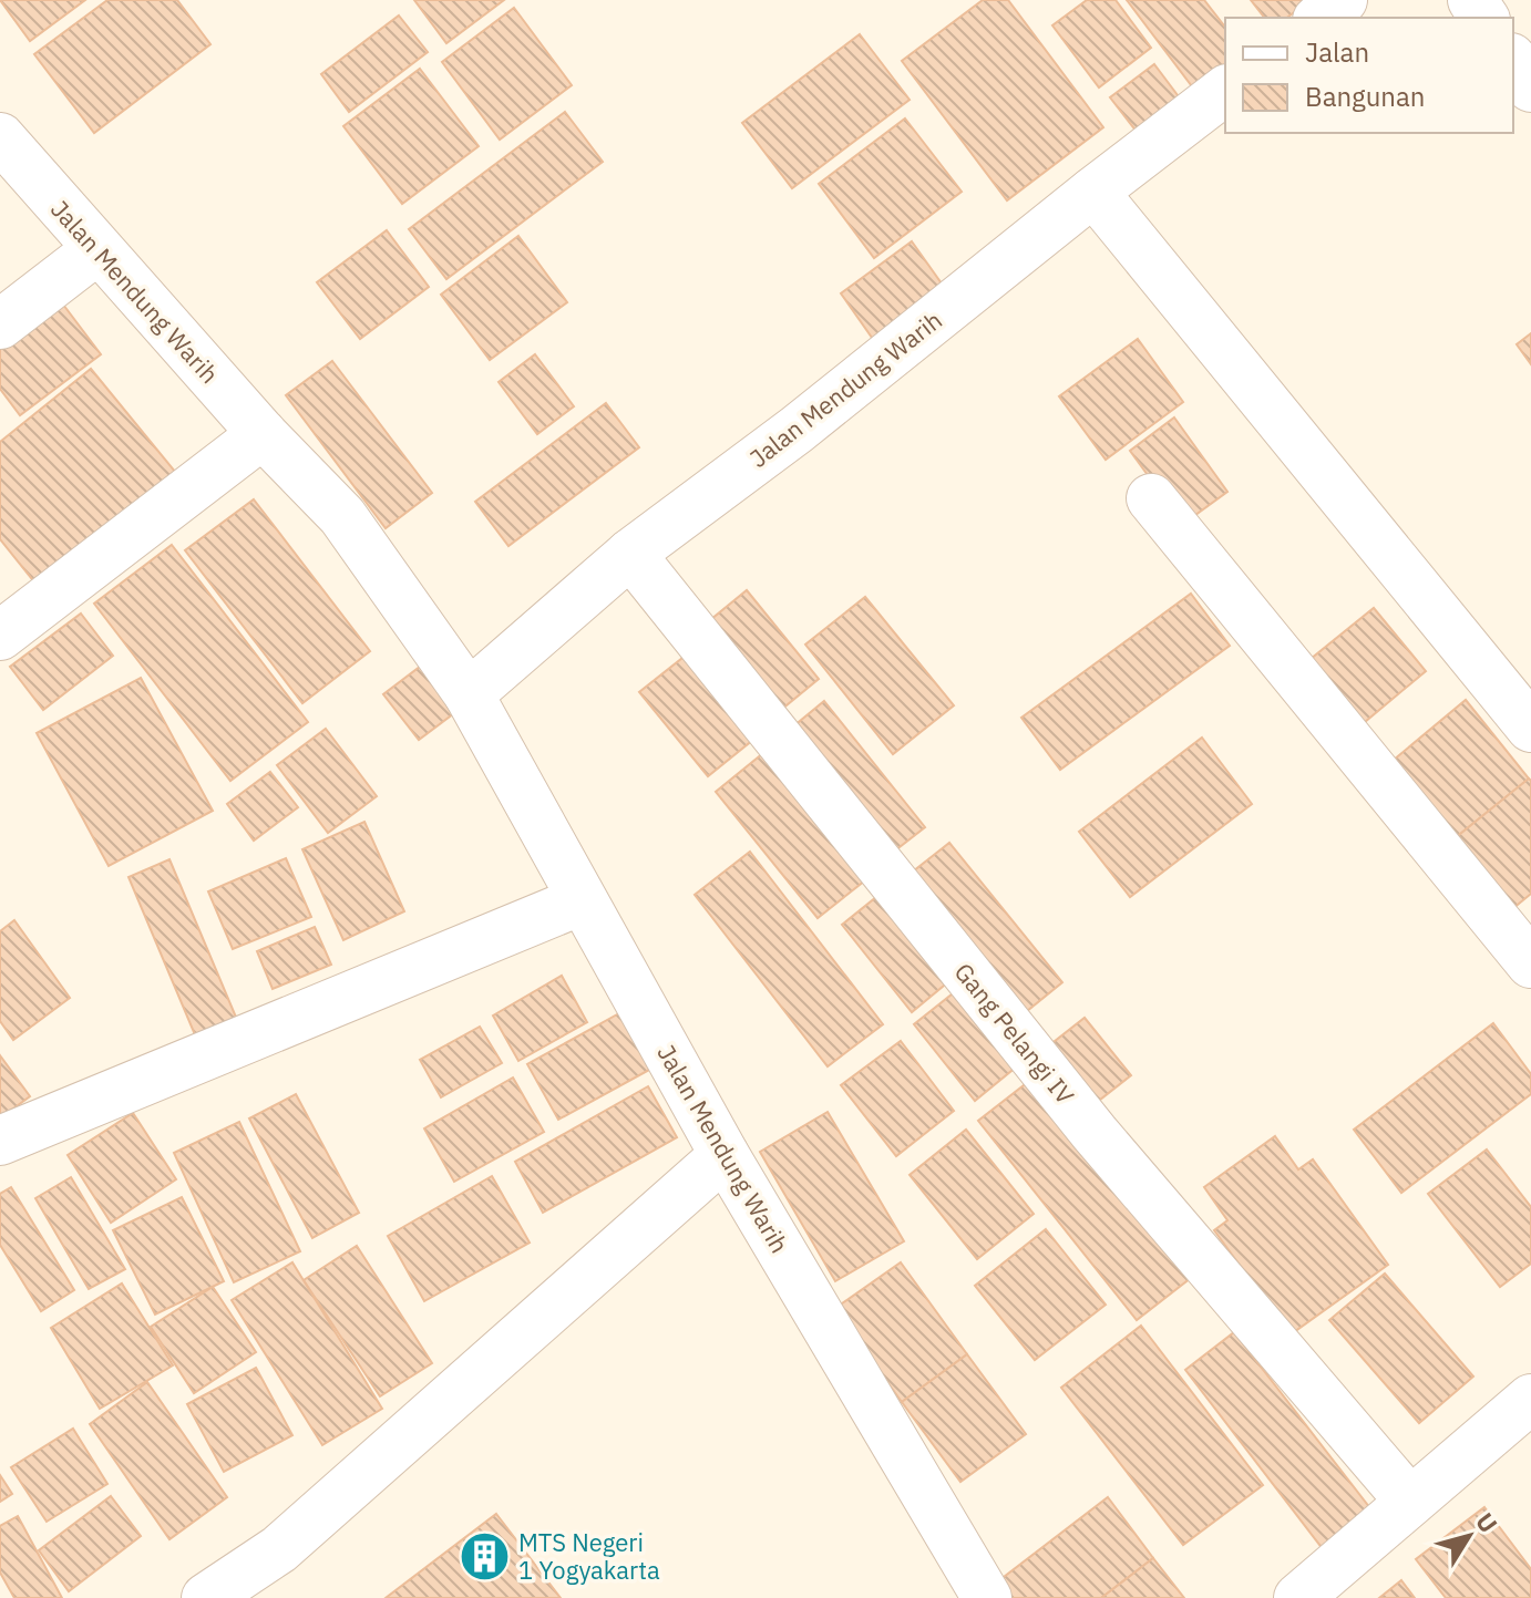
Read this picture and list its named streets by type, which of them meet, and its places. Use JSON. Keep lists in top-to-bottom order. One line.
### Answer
{"streets":{"street":["Jalan Mendung Warih","Gang Pelangi IV"]},"crossings":[["Jalan Mendung Warih","Gang Pelangi IV"]],"places":{"building":["MTS Negeri 1 Yogyakarta"]},"legend":["Jalan","Bangunan"],"north":"top right"}
